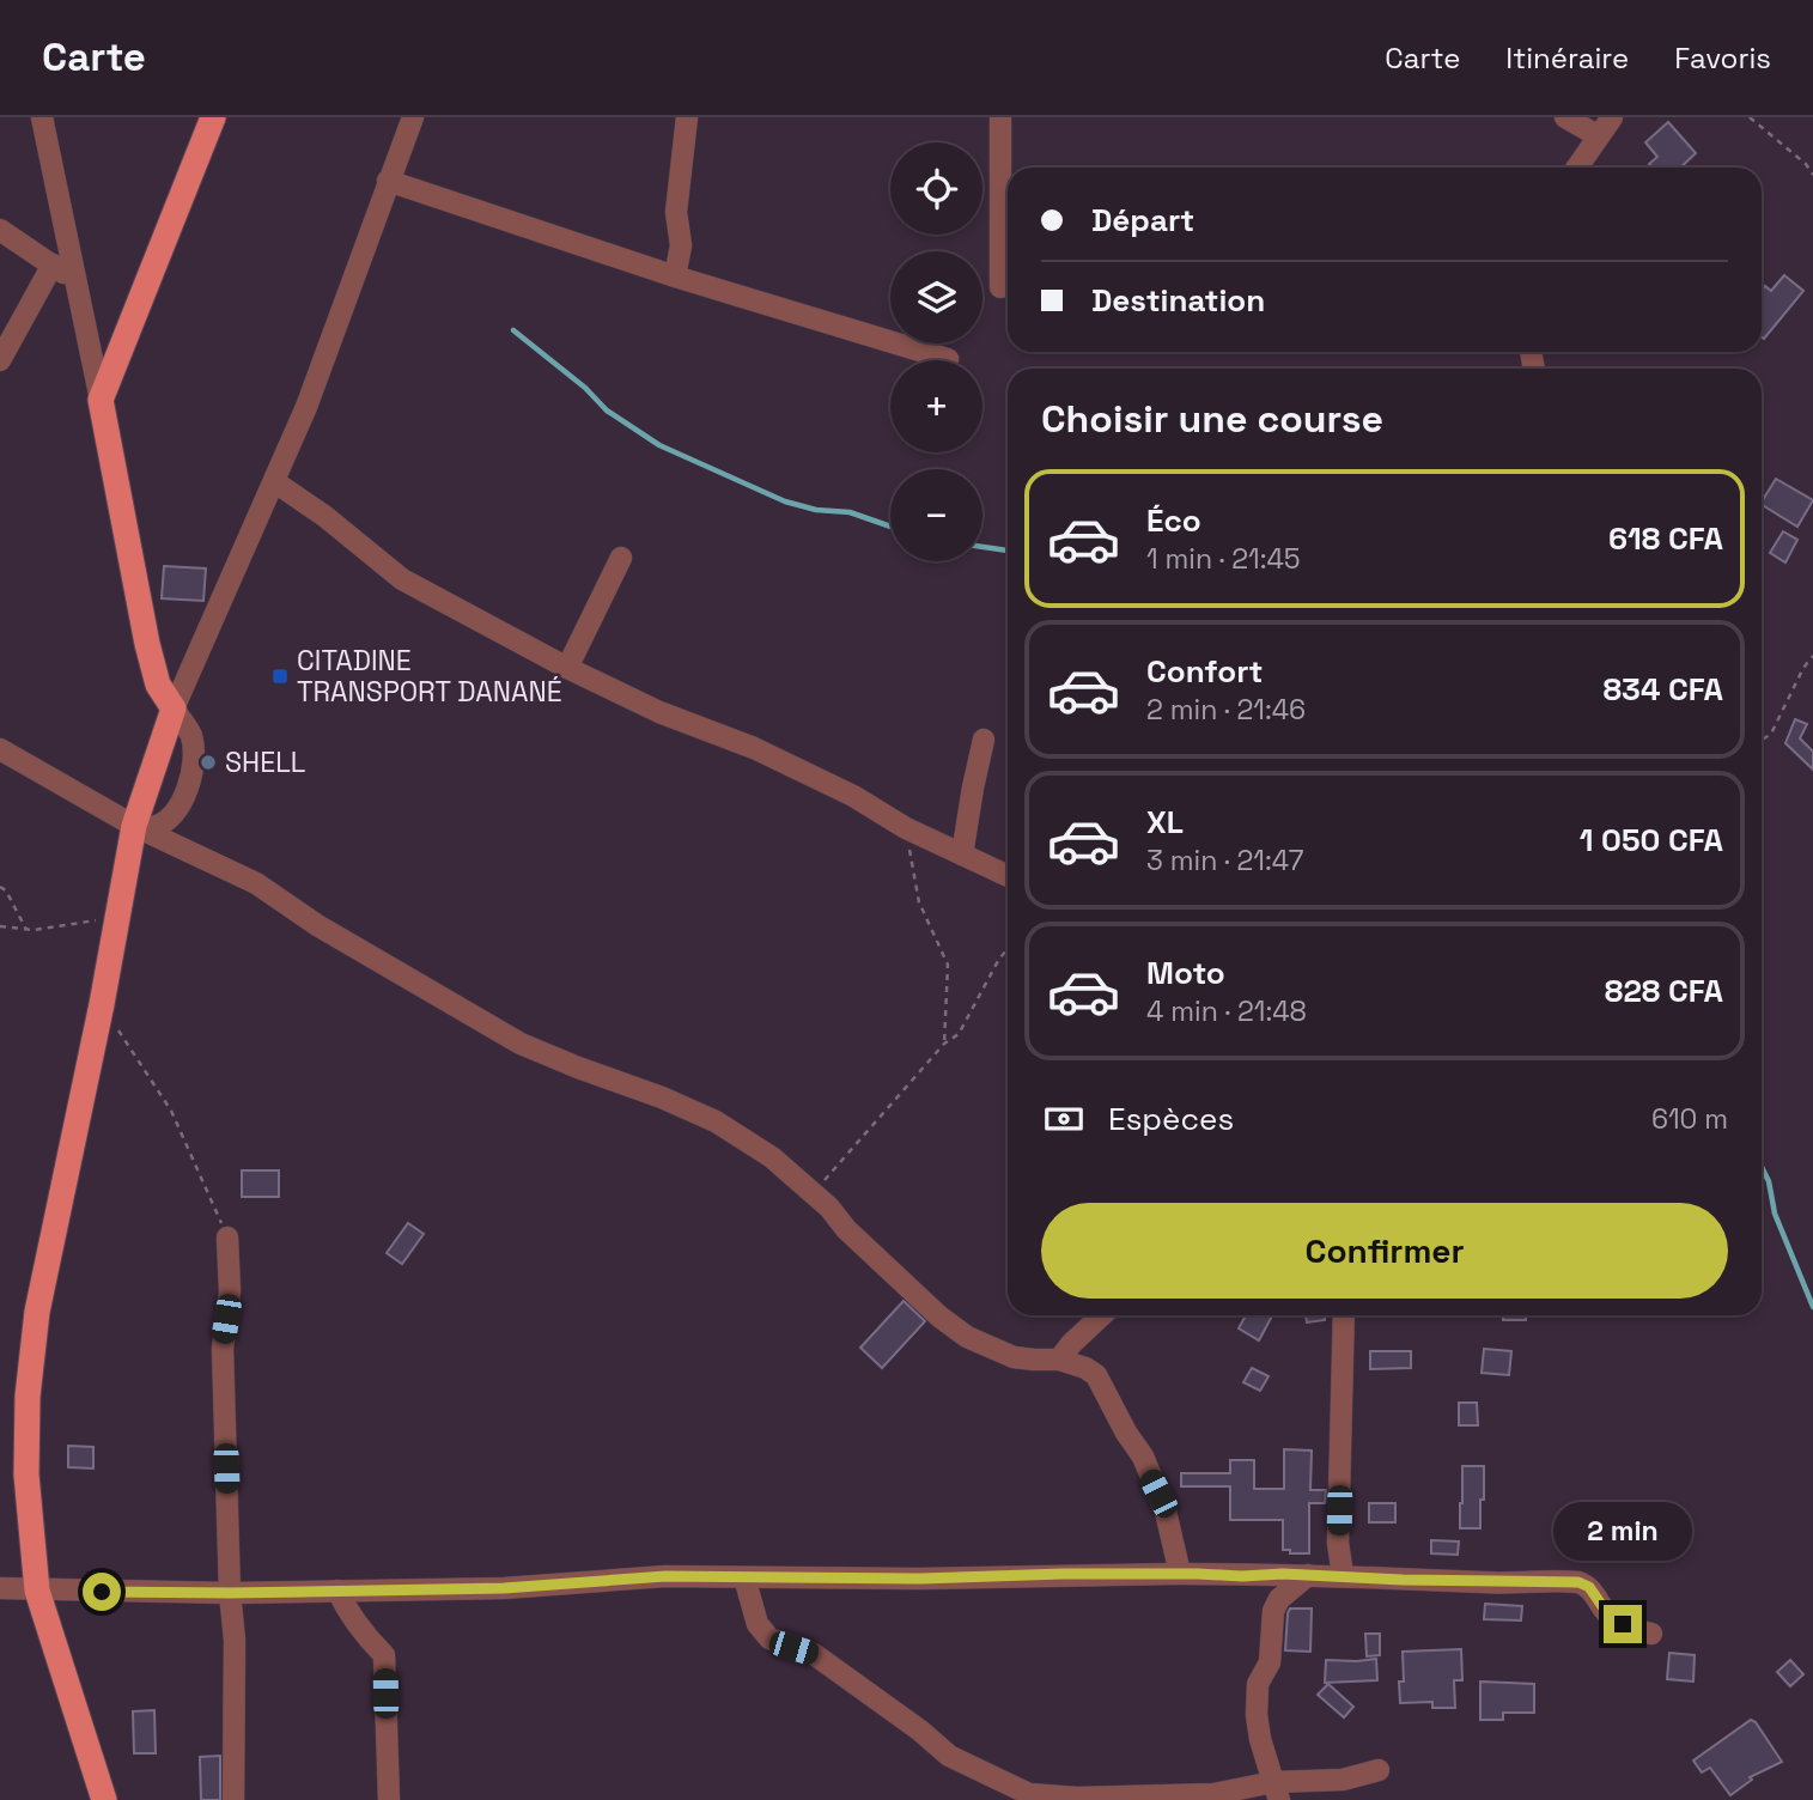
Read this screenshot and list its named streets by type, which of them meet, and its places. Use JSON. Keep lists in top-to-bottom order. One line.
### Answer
{"places":{"transit":["CITADINE TRANSPORT DANANÉ"],"other":["SHELL"]},"page":{"header":"Carte","nav":["Carte","Itinéraire","Favoris"],"map_buttons":["+","−"],"banner":["Départ","Destination"],"heading":"Choisir une course","list":[{"name":"Éco","note":"1 min · 21:45","value":"618 CFA"},{"name":"Confort","note":"2 min · 21:46","value":"834 CFA"},{"name":"XL","note":"3 min · 21:47","value":"1 050 CFA"},{"name":"Moto","note":"4 min · 21:48","value":"828 CFA"}],"pay":["Espèces","610 m"],"buttons":"Confirmer","bubble":"2 min"}}
